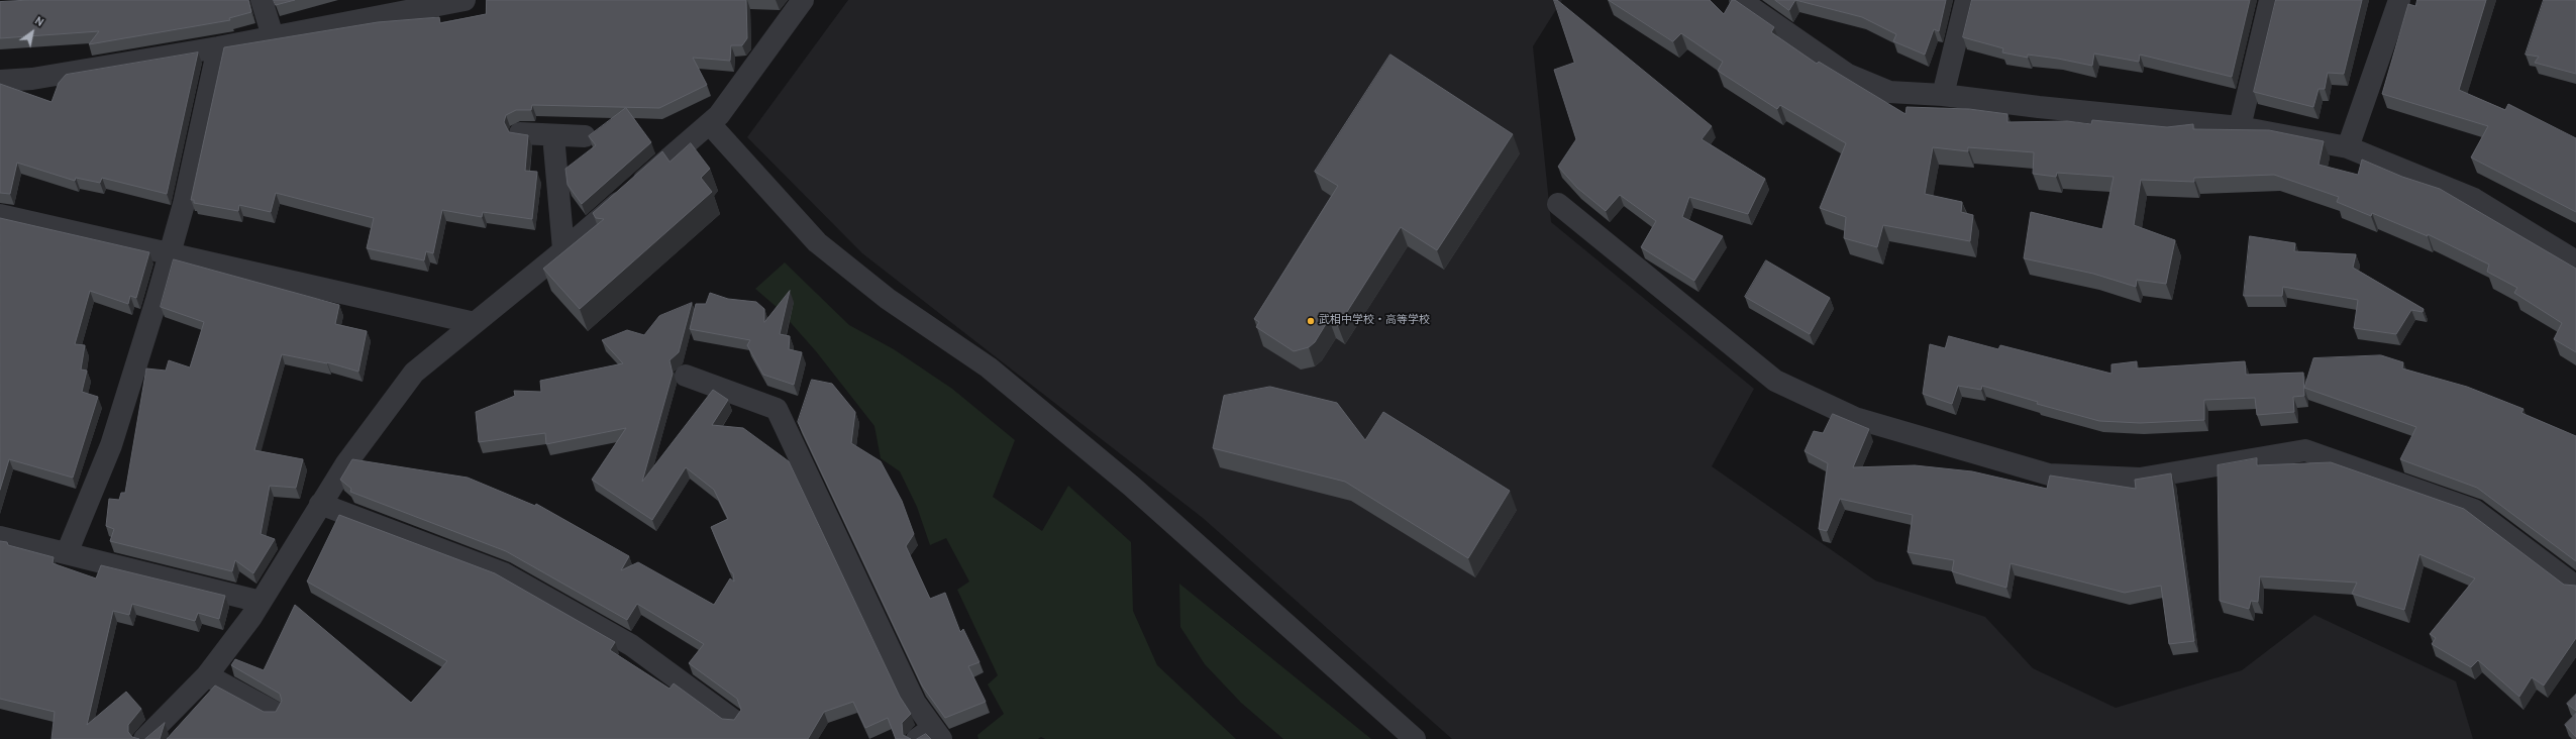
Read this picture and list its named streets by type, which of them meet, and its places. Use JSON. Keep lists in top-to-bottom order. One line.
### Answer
{"places":["武相中学校・高等学校"],"north":"top right"}
